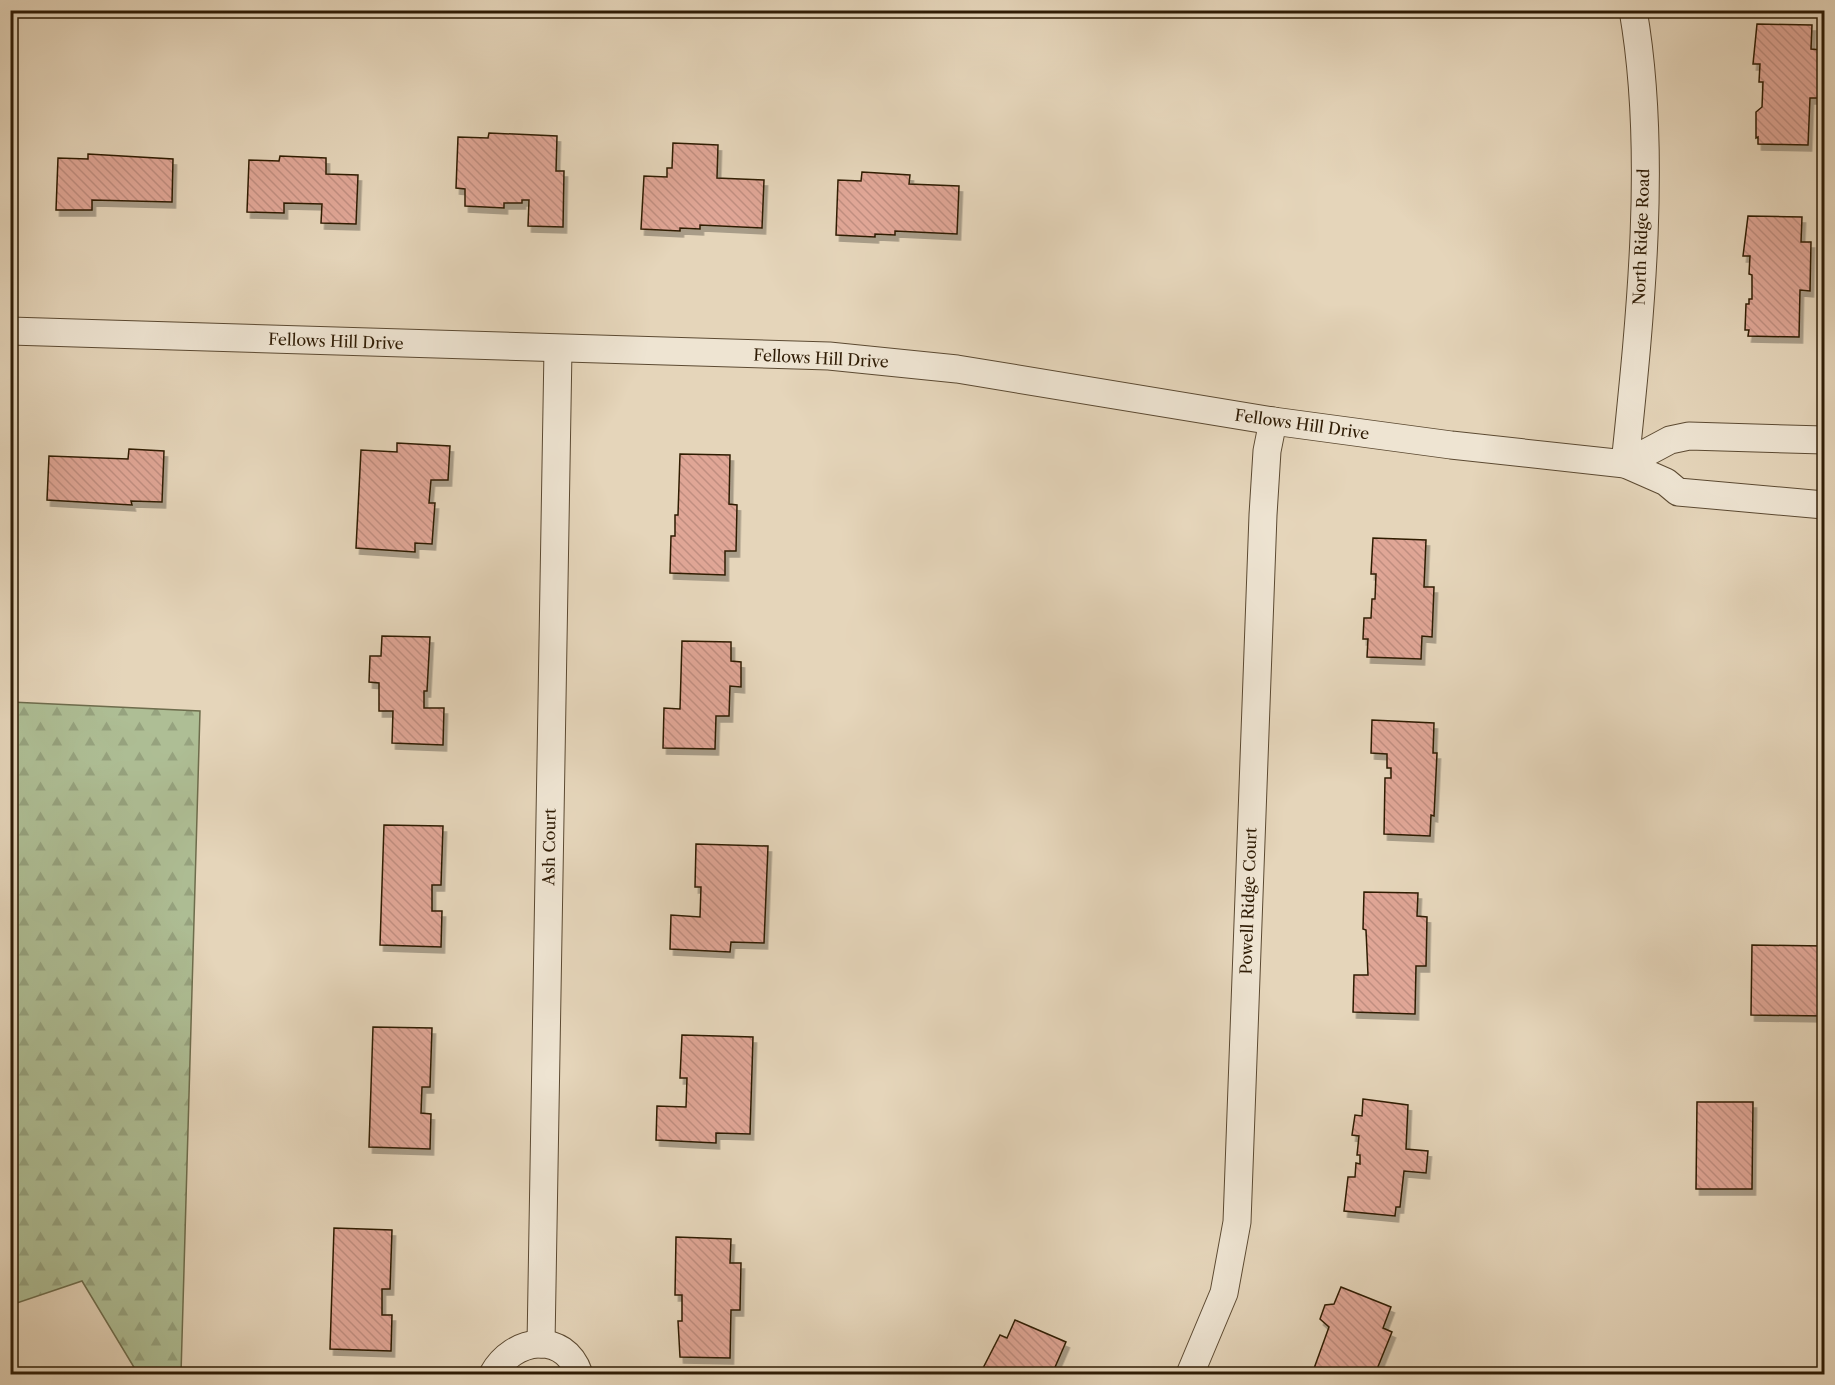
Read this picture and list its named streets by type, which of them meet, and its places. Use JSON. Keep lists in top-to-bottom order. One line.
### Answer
{"streets":{"street":["North Ridge Road","Fellows Hill Drive","Ash Court","Powell Ridge Court"]},"crossings":[["North Ridge Road","Fellows Hill Drive"],["Fellows Hill Drive","Ash Court"],["Fellows Hill Drive","Powell Ridge Court"]]}
